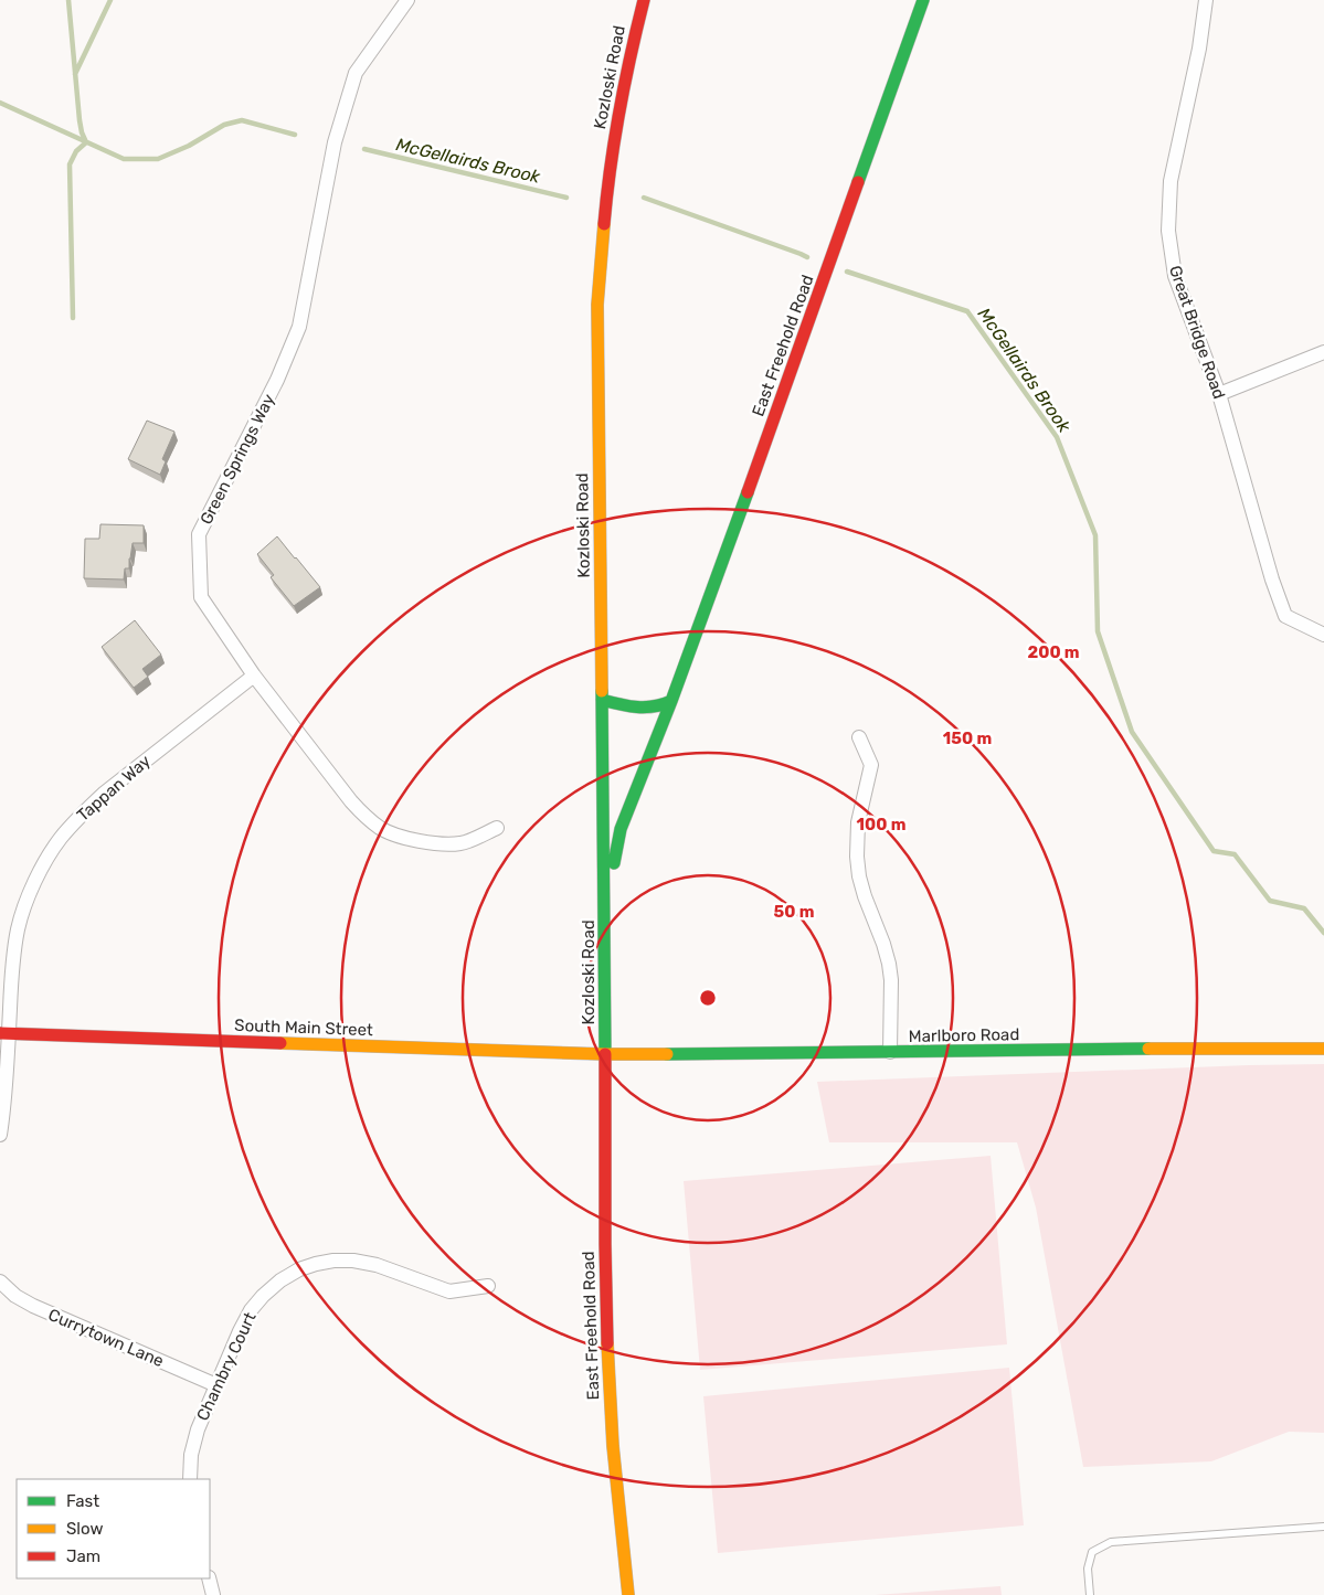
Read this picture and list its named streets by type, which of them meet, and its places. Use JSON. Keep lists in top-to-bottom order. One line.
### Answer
{"streets":{"main road":["Kozloski Road","East Freehold Road","South Main Street","Marlboro Road"],"street":["Great Bridge Road","Green Springs Way","Tappan Way","Currytown Lane","Chambry Court"]},"crossings":[["Kozloski Road","East Freehold Road"],["Kozloski Road","South Main Street"],["Kozloski Road","Marlboro Road"],["East Freehold Road","South Main Street"],["East Freehold Road","Marlboro Road"],["Green Springs Way","Tappan Way"],["Tappan Way","South Main Street"],["South Main Street","Marlboro Road"],["Currytown Lane","Chambry Court"]],"water":["McGellairds Brook"],"legend":["Fast","Slow","Jam"],"rings":["200 m","150 m","100 m","50 m"]}
